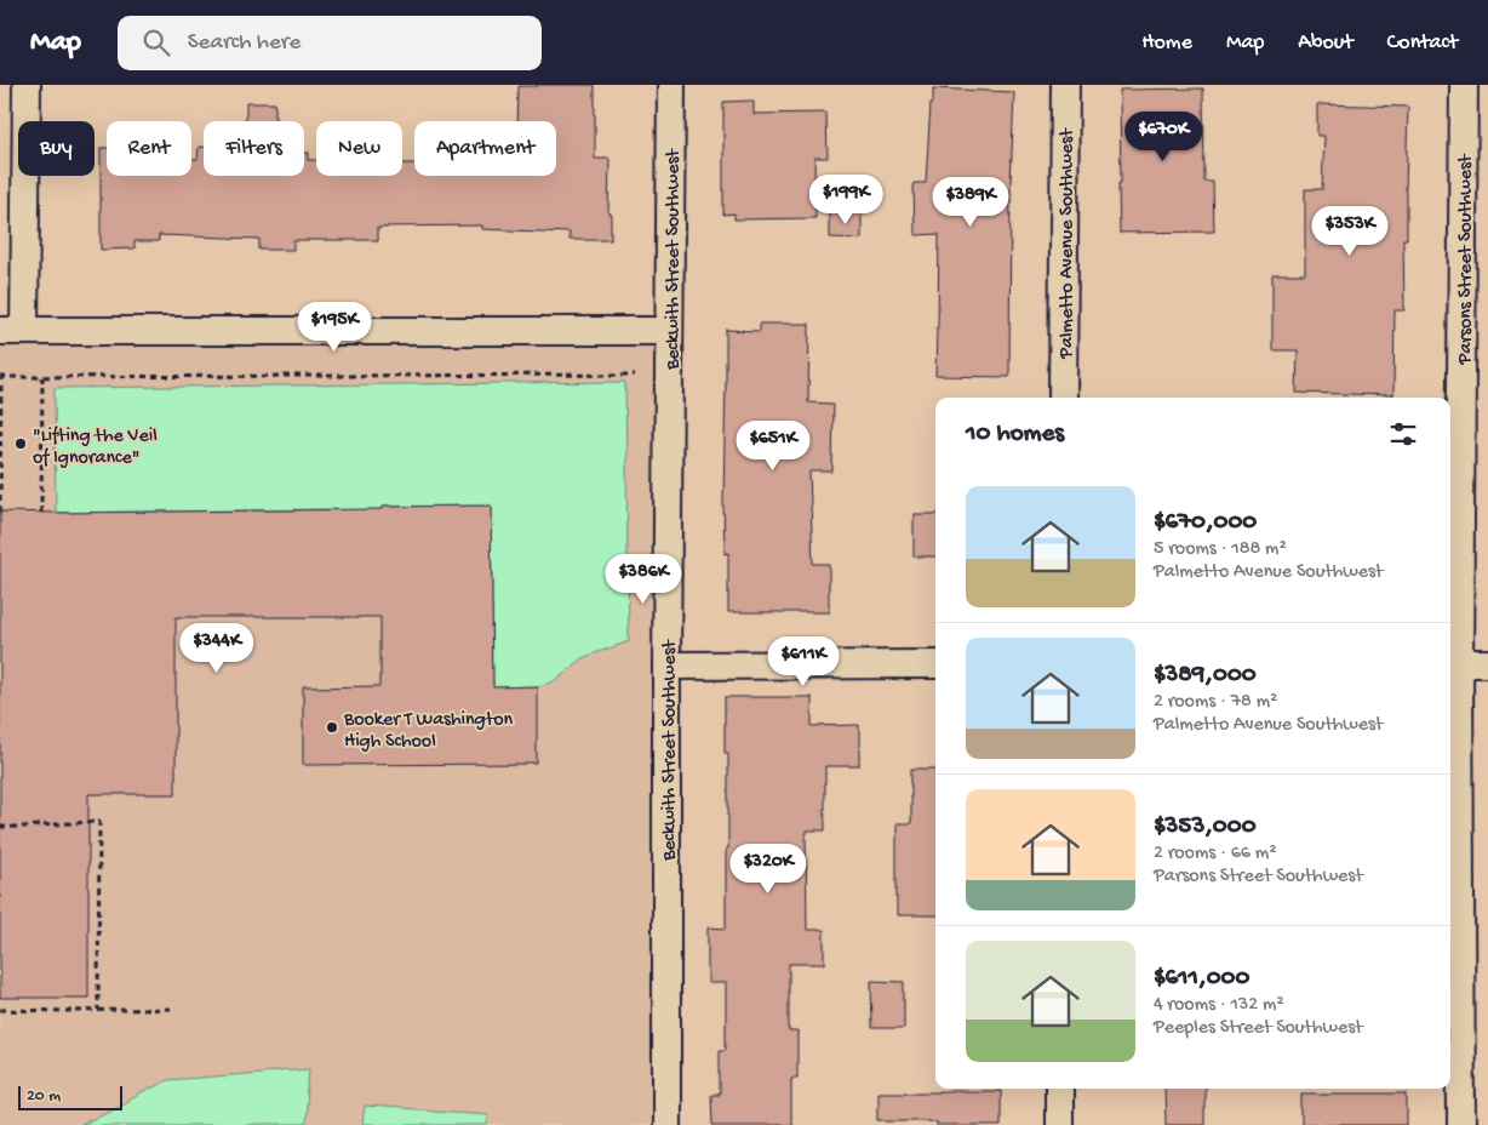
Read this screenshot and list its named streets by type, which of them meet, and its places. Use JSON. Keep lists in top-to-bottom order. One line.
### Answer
{"streets":{"street":["Palmetto Avenue Southwest","Beckwith Street Southwest","Parsons Street Southwest"]},"places":["\"Lifting the Veil of Ignorance\"","Booker T Washington High School"],"scale_bar":"20 m","page":{"header":"Map","search":"Search here","nav":["Home","Map","About","Contact"],"price":["$670K","$199K","$389K","$353K","$195K","$651K","$386K","$344K","$611K","$320K"],"chip":["Buy","Rent","Filters","New","Apartment"],"heading":"10 homes","list":[{"name":"$670,000","note":"5 rooms · 188 m² · Palmetto Avenue Southwest"},{"name":"$389,000","note":"2 rooms · 78 m² · Palmetto Avenue Southwest"},{"name":"$353,000","note":"2 rooms · 66 m² · Parsons Street Southwest"},{"name":"$611,000","note":"4 rooms · 132 m² · Peeples Street Southwest"}],"scale":"20 m"}}
